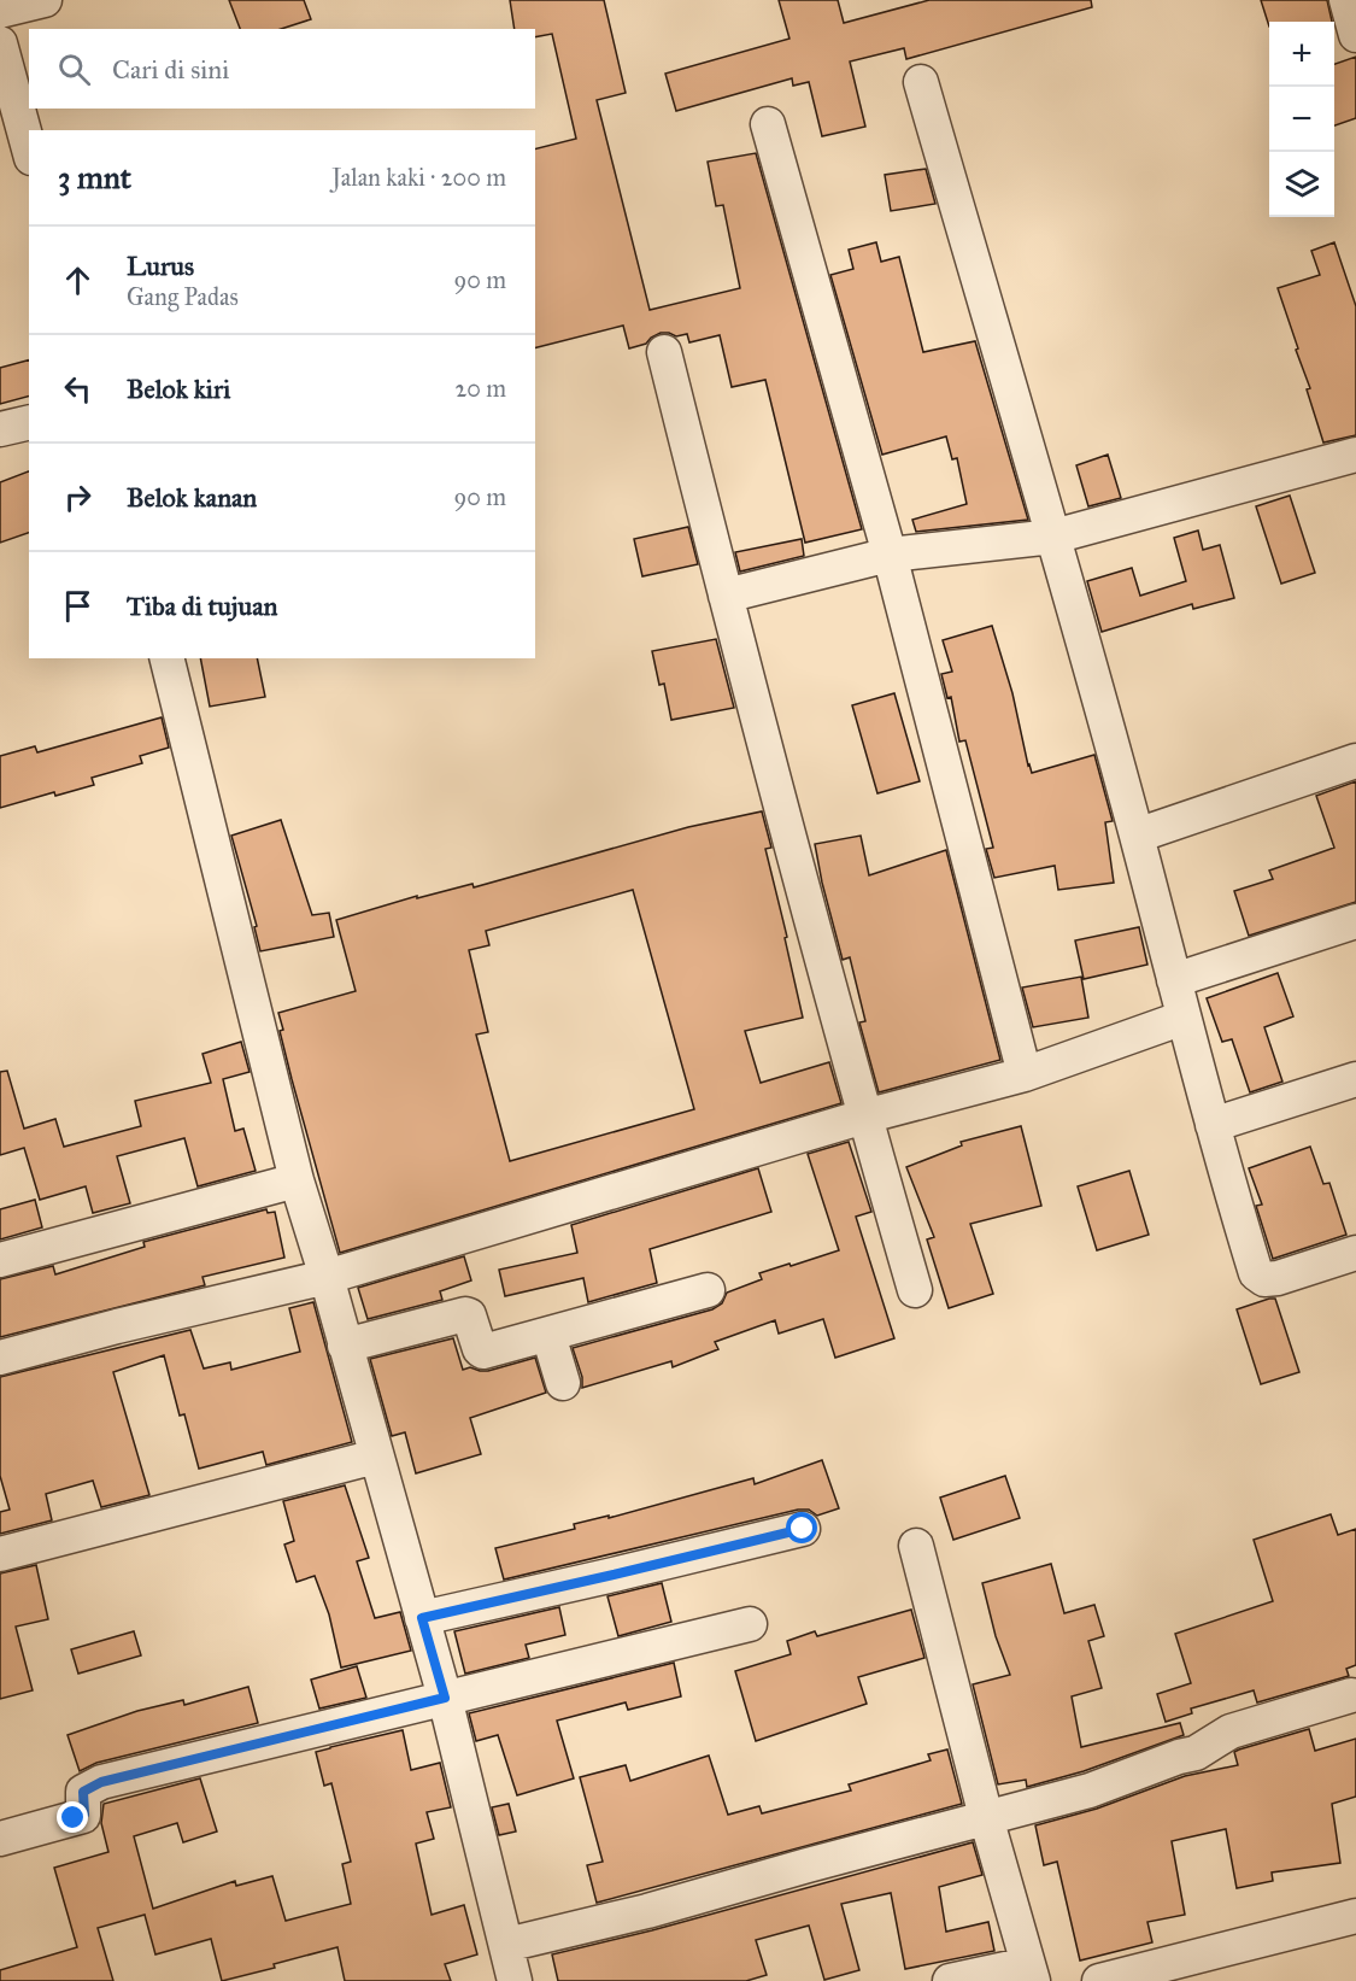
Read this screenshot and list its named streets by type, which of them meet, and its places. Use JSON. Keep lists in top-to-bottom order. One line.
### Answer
{"page":{"map_buttons":["+","−"],"search":"Cari di sini","heading":["3 mnt","Jalan kaki · 200 m"],"list":[["Lurus","Gang Padas","90 m"],["Belok kiri","20 m"],["Belok kanan","90 m"],"Tiba di tujuan"]}}
